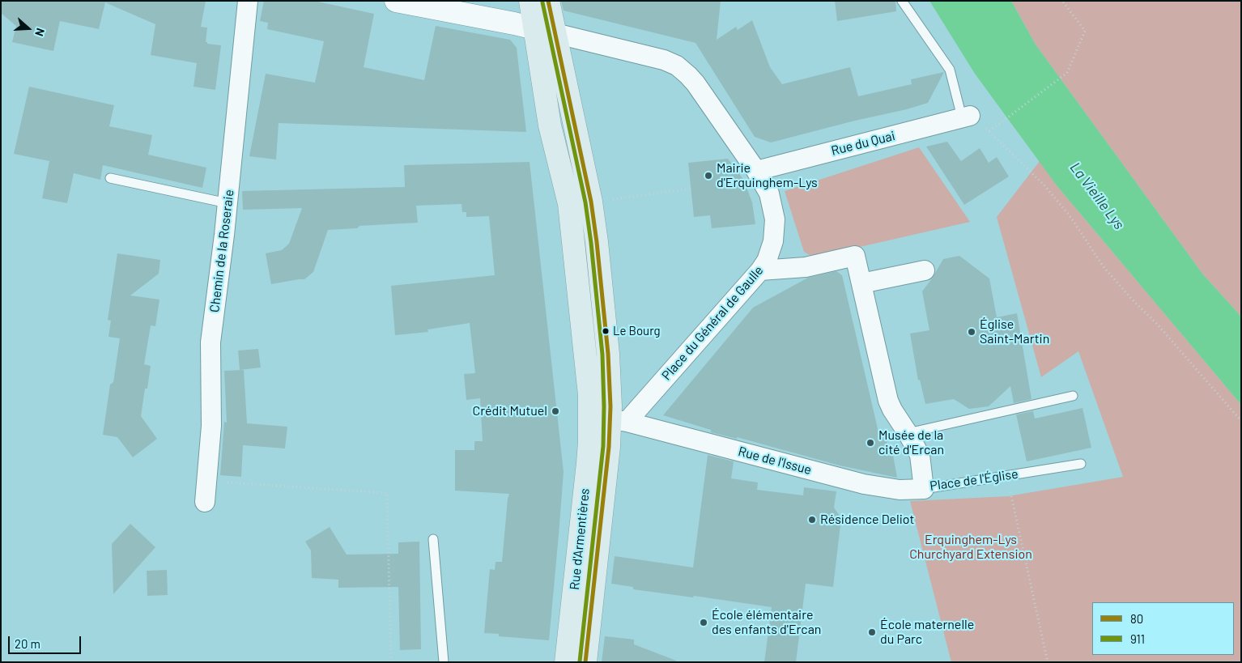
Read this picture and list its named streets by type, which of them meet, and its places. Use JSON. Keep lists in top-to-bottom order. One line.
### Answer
{"streets":{"main road":["Rue d'Armentières"],"street":["Rue du Quai","Chemin de la Roseraie","Place du Général de Gaulle","Rue de l'Issue","Place de l'Église"]},"crossings":[["Rue du Quai","Place du Général de Gaulle"],["Place du Général de Gaulle","Rue de l'Issue"],["Place du Général de Gaulle","Place de l'Église"],["Place du Général de Gaulle","Rue d'Armentières"],["Rue de l'Issue","Place de l'Église"],["Rue de l'Issue","Rue d'Armentières"]],"water":["La Vieille Lys"],"parks":["Erquinghem-Lys Churchyard Extension"],"places":["Mairie d'Erquinghem-Lys","Le Bourg","Église Saint-Martin","Crédit Mutuel","Musée de la cité d'Ercan","Résidence Deliot","École élémentaire des enfants d'Ercan","École maternelle du Parc"],"lines":["transit line 80","transit line 911"],"legend":["80","911"],"scale_bar":"20 m","north":"right"}
